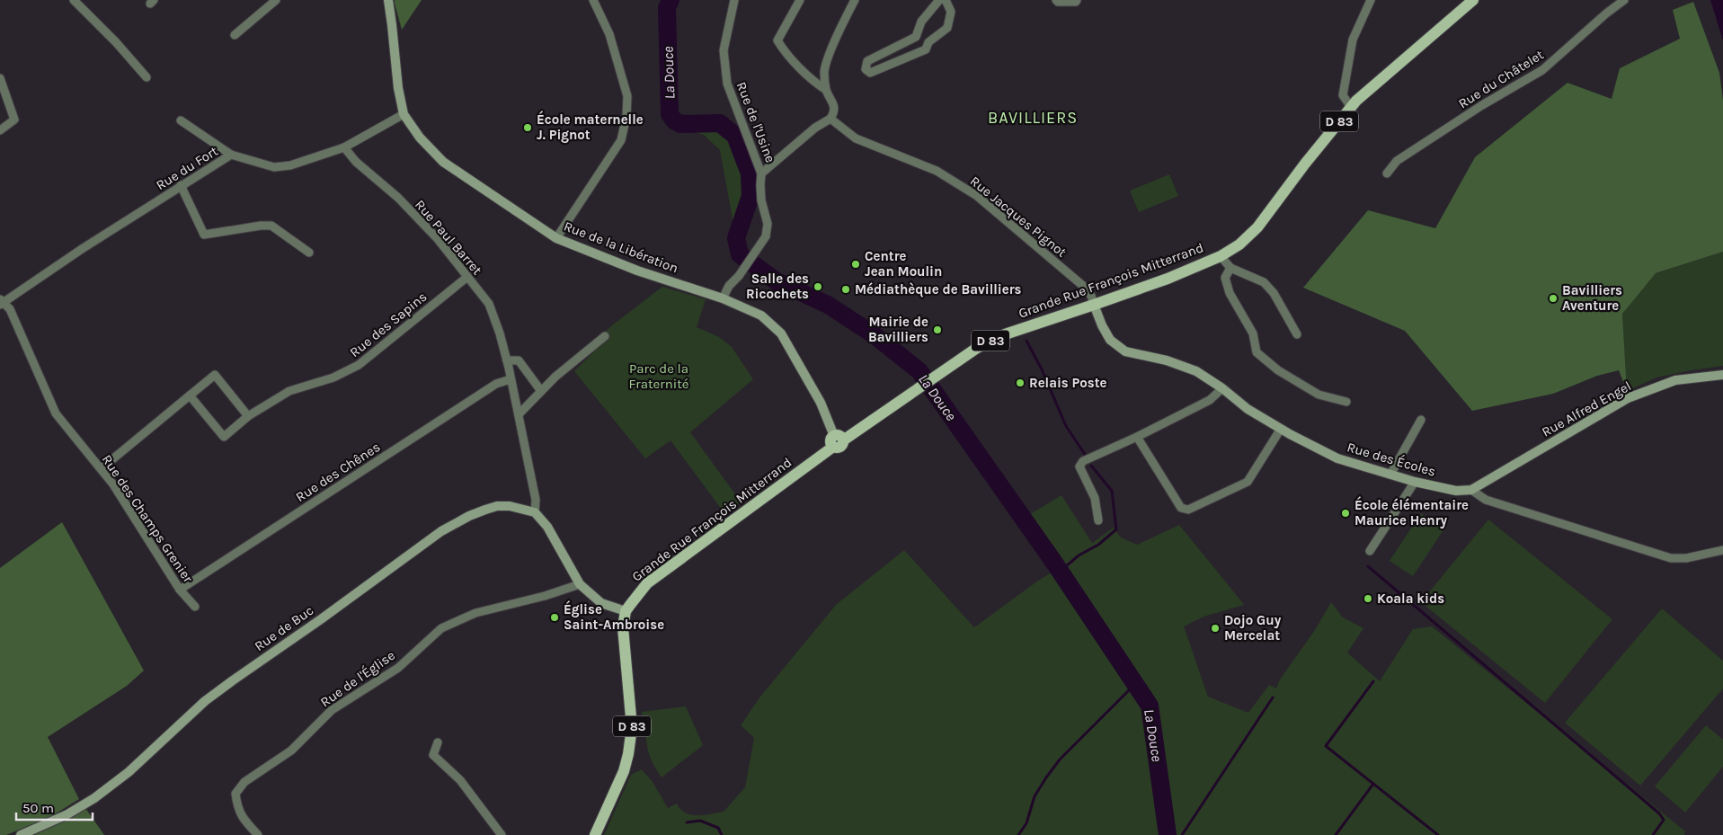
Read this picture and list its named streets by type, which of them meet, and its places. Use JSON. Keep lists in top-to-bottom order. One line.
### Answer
{"streets":{"main road":["D 83","Grande Rue François Mitterrand"],"street":["Rue du Châtelet","Rue de l'Usine","Rue du Fort","Rue Jacques Pignot","Rue Paul Barret","Rue de la Libération","Rue des Sapins","Rue Alfred Engel","Rue des Écoles","Rue des Chênes","Rue des Champs Grenier","Rue de Buc","Rue de l'Église"]},"crossings":[["Rue du Fort","Rue Paul Barret"],["Rue du Fort","Rue de la Libération"],["Rue du Fort","Rue des Champs Grenier"],["Rue Jacques Pignot","Grande Rue François Mitterrand"],["Rue Jacques Pignot","Rue des Écoles"],["Rue Paul Barret","Rue des Sapins"],["Rue Paul Barret","Rue des Chênes"],["Rue Paul Barret","Rue de Buc"],["Rue de la Libération","Grande Rue François Mitterrand"],["Grande Rue François Mitterrand","Rue des Écoles"],["Rue Alfred Engel","Rue des Écoles"],["Rue des Chênes","Rue des Champs Grenier"]],"districts":["BAVILLIERS"],"water":["La Douce"],"parks":["Parc de la Fraternité"],"places":["École maternelle J. Pignot","Centre Jean Moulin","Salle des Ricochets","Médiathèque de Bavilliers","Bavilliers Aventure","Mairie de Bavilliers","Relais Poste","École élémentaire Maurice Henry","Koala kids","Église Saint-Ambroise","Dojo Guy Mercelat"],"scale_bar":"50 m"}
